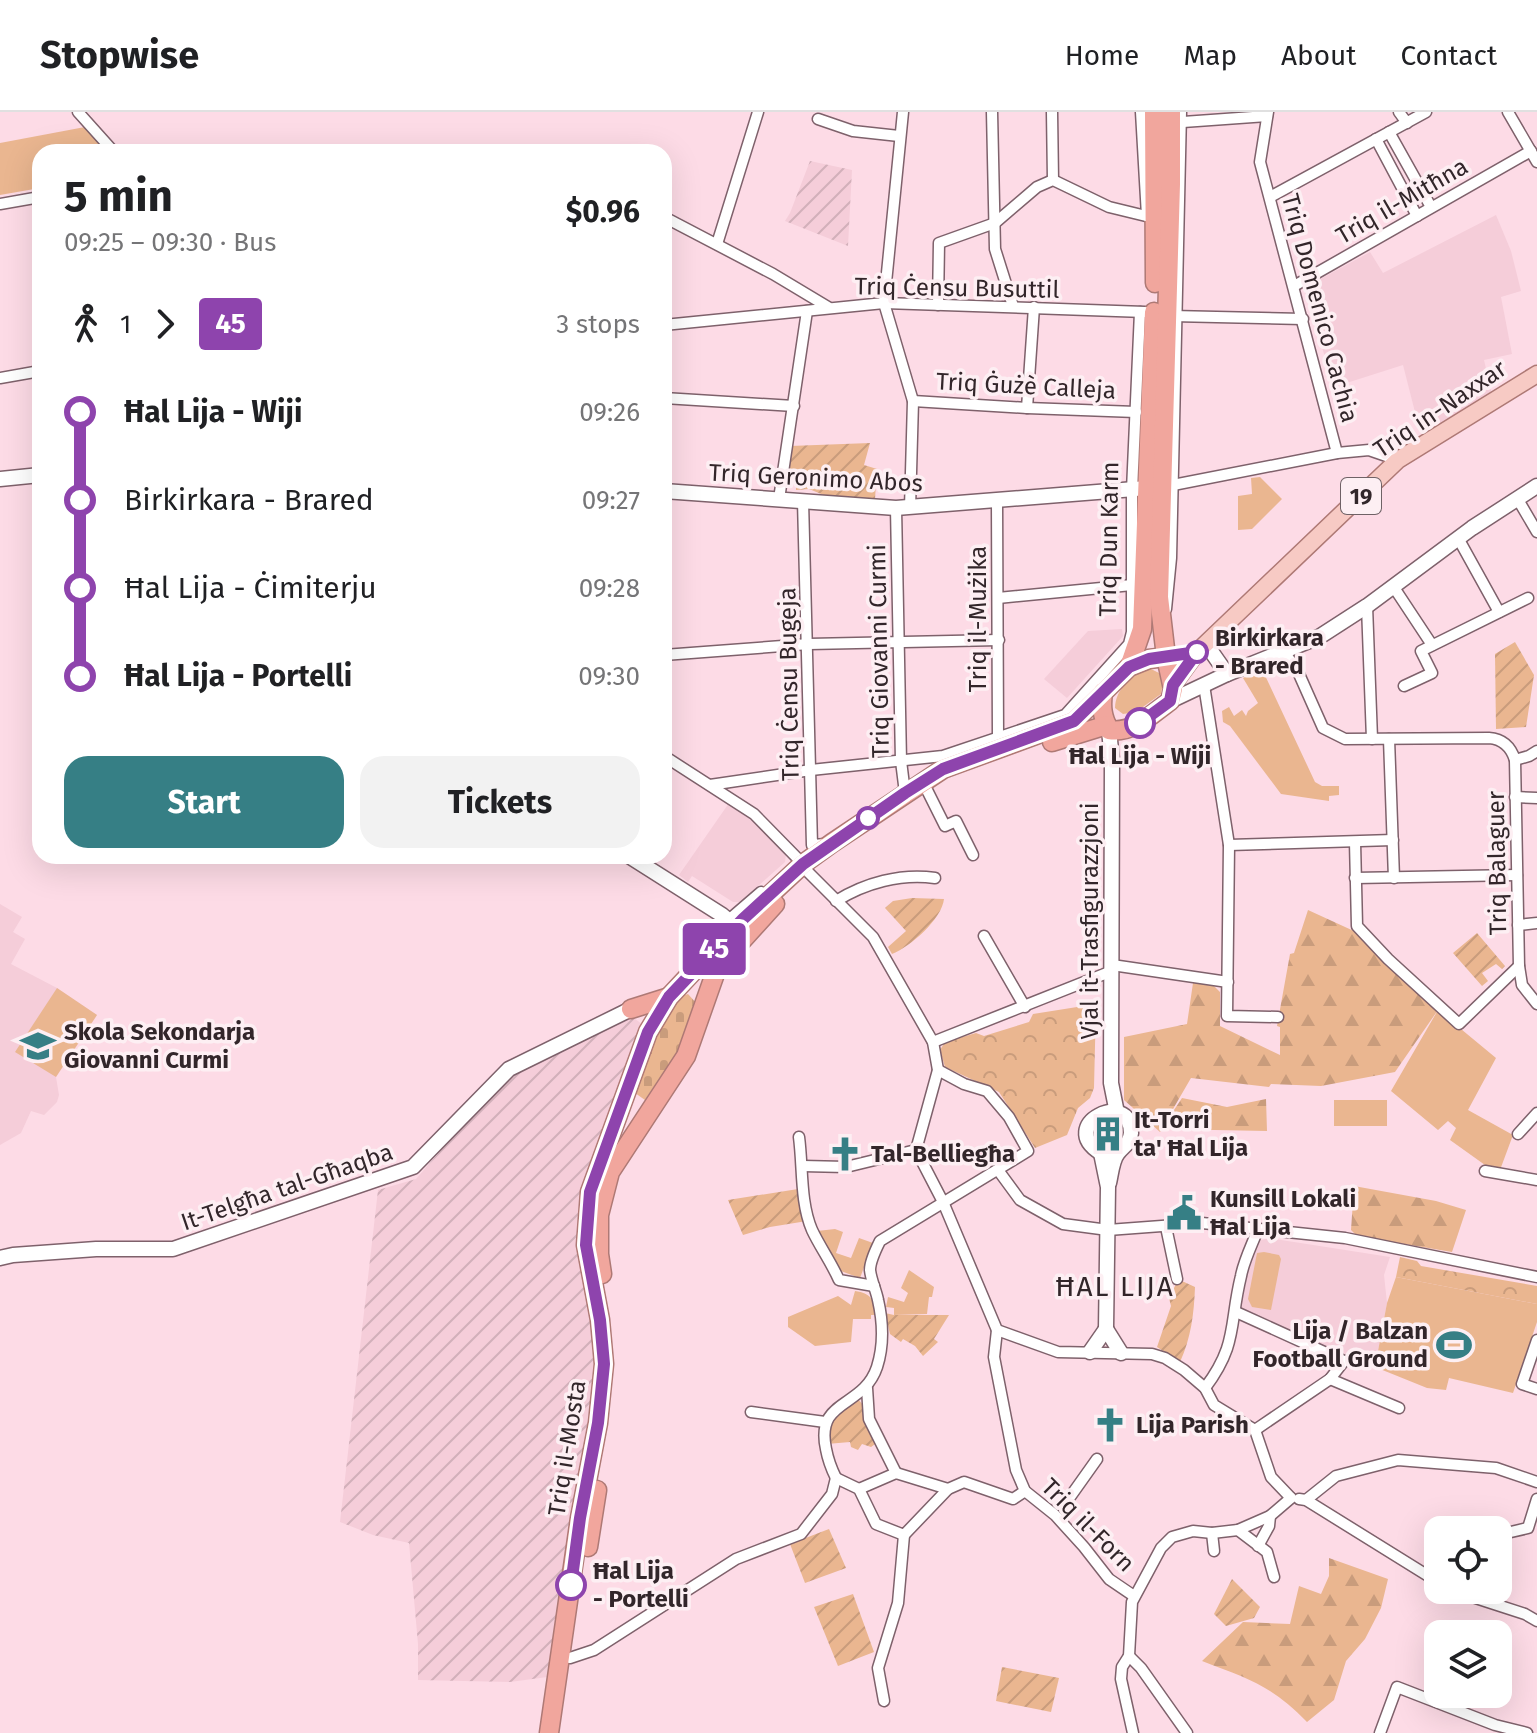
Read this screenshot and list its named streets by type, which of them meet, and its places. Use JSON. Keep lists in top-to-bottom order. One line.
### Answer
{"streets":{"highway":["Triq in-Naxxar","Triq Dun Karm","Triq il-Mosta"],"main road":["19"],"street":["Triq il-Mitħna","Triq Ċensu Busuttil","Triq Domenico Cachia","Triq Ġużè Calleja","Triq Geronimo Abos","Triq il-Mużika","Triq Giovanni Curmi","Triq Ċensu Bugeja","Triq Balaguer","Vjal it-Trasfigurazzjoni","It-Telgħa tal-Għaqba","Triq il-Forn"]},"crossings":[["Triq il-Mitħna","Triq Domenico Cachia"],["Triq Ċensu Busuttil","Triq Domenico Cachia"],["Triq Ċensu Busuttil","Triq Dun Karm"],["Triq Ċensu Busuttil","Triq Giovanni Curmi"],["Triq Domenico Cachia","Triq in-Naxxar"],["Triq Ġużè Calleja","Triq Dun Karm"],["Triq Ġużè Calleja","Triq Giovanni Curmi"],["Triq in-Naxxar","Triq Dun Karm"],["Triq in-Naxxar","Triq Giovanni Curmi"],["Triq in-Naxxar","Triq Ċensu Bugeja"],["Triq in-Naxxar","Vjal it-Trasfigurazzjoni"],["Triq in-Naxxar","Triq il-Mosta"],["Triq Geronimo Abos","Triq Dun Karm"],["Triq Geronimo Abos","Triq il-Mużika"],["Triq Geronimo Abos","Triq Giovanni Curmi"],["Triq Geronimo Abos","Triq Ċensu Bugeja"],["Triq Dun Karm","Triq il-Mużika"],["Triq Dun Karm","Triq Giovanni Curmi"],["Triq Dun Karm","Triq Ċensu Bugeja"]],"districts":["ĦAL LIJA"],"places":{"other":["Birkirkara - Brared","Ħal Lija - Wiji","Ħal Lija - Portelli"],"school or university":["Skola Sekondarja Giovanni Curmi"],"building":["It-Torri ta' Ħal Lija"],"church":["Tal-Belliegħa","Lija Parish"],"public building":["Kunsill Lokali Ħal Lija"],"sports":["Lija / Balzan Football Ground"]},"lines":["bus line 45"],"page":{"header":"Stopwise","nav":["Home","Map","About","Contact"],"on_map":"45","heading":["5 min","09:25 – 09:30 · Bus","$0.96"],"legs":["1","45","3 stops"],"list":[{"name":"Ħal Lija - Wiji","value":"09:26"},{"name":"Birkirkara - Brared","value":"09:27"},{"name":"Ħal Lija - Ċimiterju","value":"09:28"},{"name":"Ħal Lija - Portelli","value":"09:30"}],"buttons":["Start","Tickets"]}}
